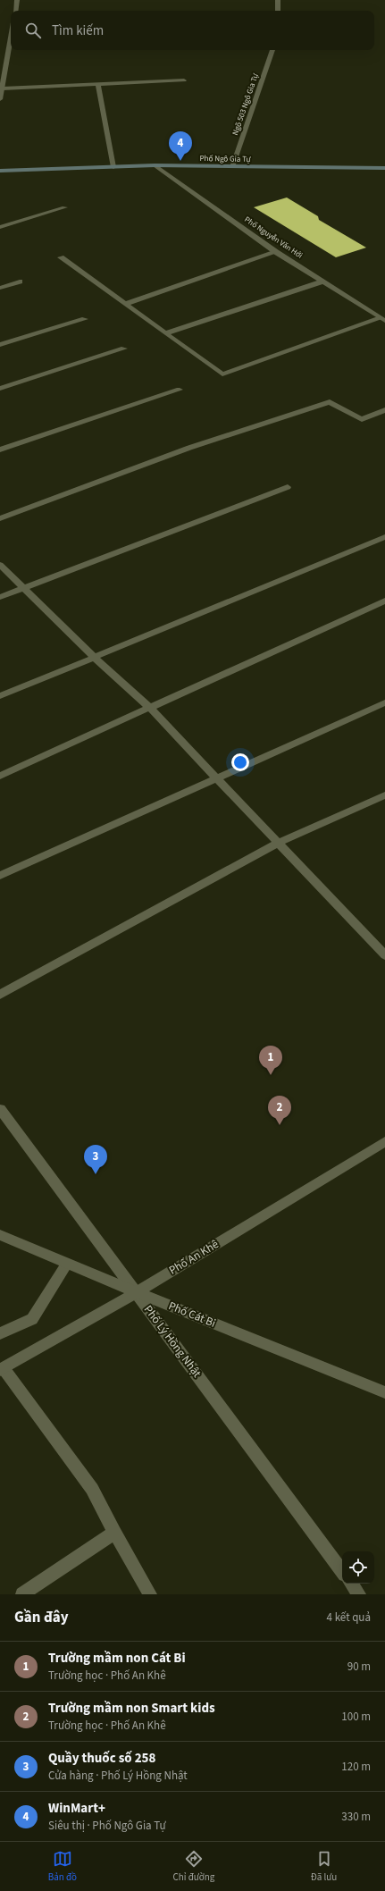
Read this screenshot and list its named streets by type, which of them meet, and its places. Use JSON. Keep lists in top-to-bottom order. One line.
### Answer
{"streets":{"main road":["Phố Ngô Gia Tự"],"street":["Ngõ 503 Ngô Gia Tự","Phố Nguyễn Văn Hới","Phố An Khê","Phố Cát Bi","Phố Lý Hồng Nhật"]},"crossings":[["Ngõ 503 Ngô Gia Tự","Phố Ngô Gia Tự"],["Phố Ngô Gia Tự","Phố Nguyễn Văn Hới"],["Phố An Khê","Phố Cát Bi"],["Phố An Khê","Phố Lý Hồng Nhật"],["Phố Cát Bi","Phố Lý Hồng Nhật"]],"page":{"search":"Tìm kiếm","pins":["4","1","2","3"],"heading":["Gần đây","4 kết quả"],"list":[{"mark":"1","name":"Trường mầm non Cát Bi","note":"Trường học · Phố An Khê","value":"90 m"},{"mark":"2","name":"Trường mầm non Smart kids","note":"Trường học · Phố An Khê","value":"100 m"},{"mark":"3","name":"Quầy thuốc số 258","note":"Cửa hàng · Phố Lý Hồng Nhật","value":"120 m"},{"mark":"4","name":"WinMart+","note":"Siêu thị · Phố Ngô Gia Tự","value":"330 m"}],"nav":["Bản đồ","Chỉ đường","Đã lưu"]}}
